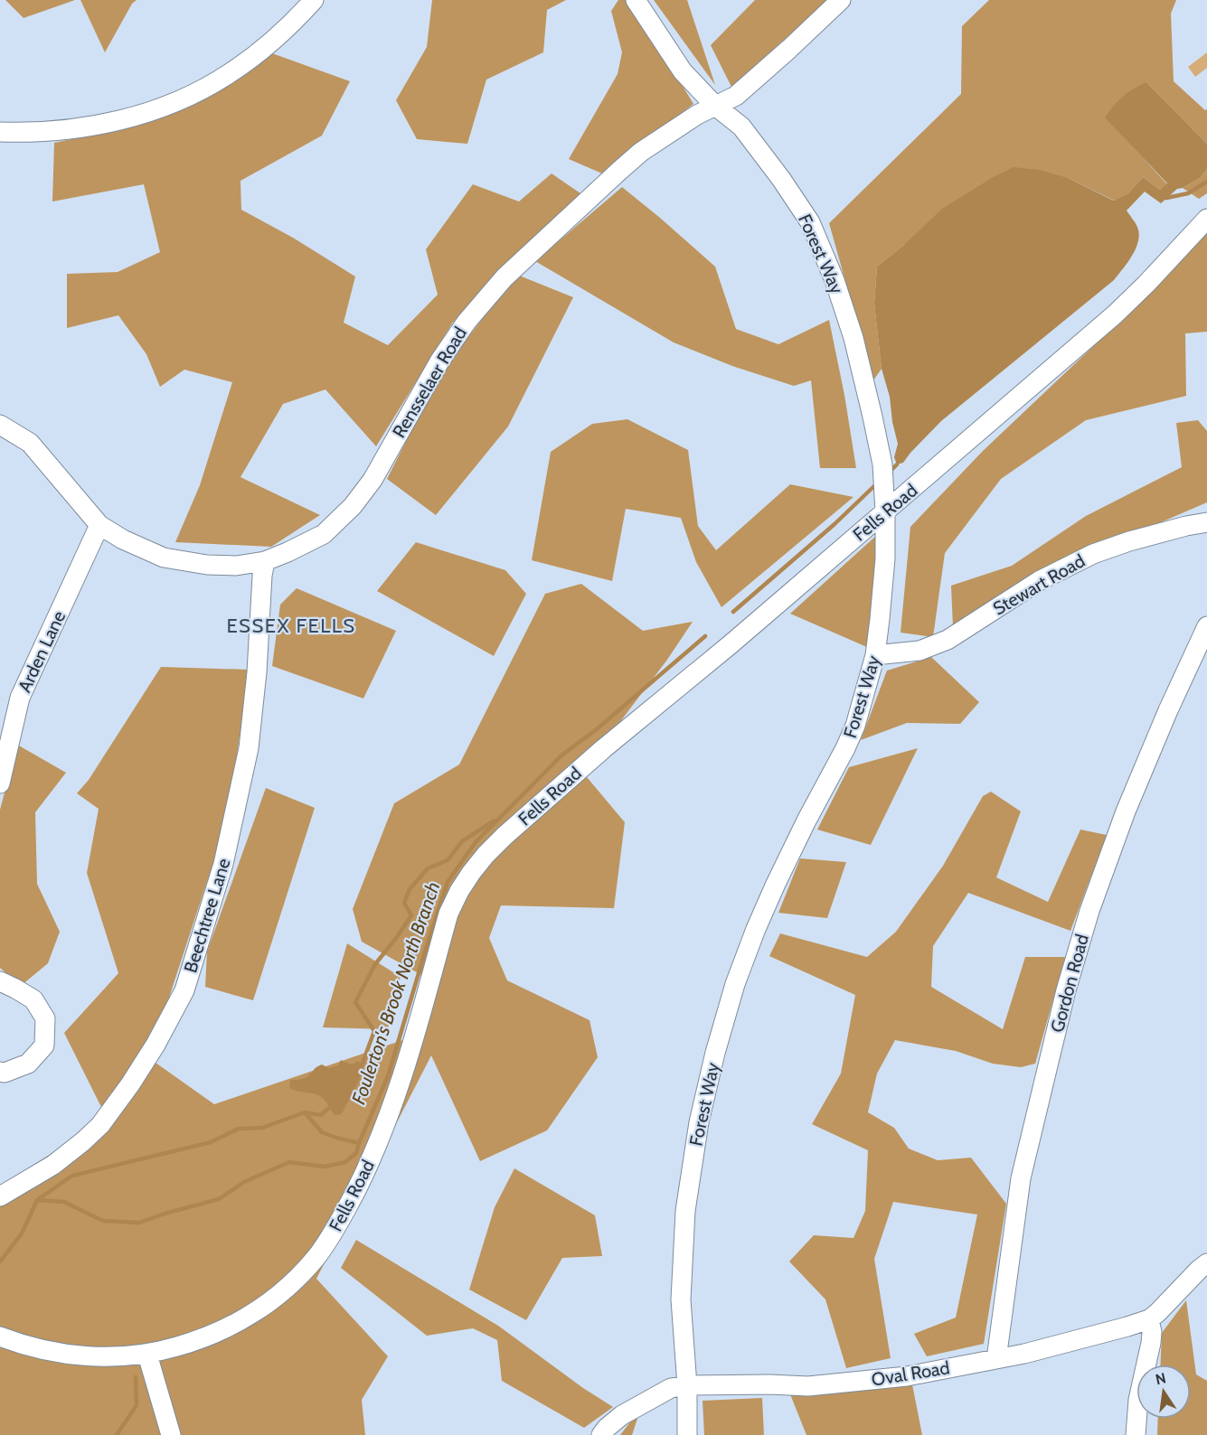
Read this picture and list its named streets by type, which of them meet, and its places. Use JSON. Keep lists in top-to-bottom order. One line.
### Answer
{"streets":{"street":["Forest Way","Rensselaer Road","Fells Road","Stewart Road","Arden Lane","Beechtree Lane","Gordon Road","Oval Road"]},"crossings":[["Forest Way","Rensselaer Road"],["Forest Way","Fells Road"],["Forest Way","Stewart Road"],["Forest Way","Oval Road"],["Rensselaer Road","Arden Lane"],["Rensselaer Road","Beechtree Lane"],["Gordon Road","Oval Road"]],"districts":["ESSEX FELLS"],"water":["Foulerton's Brook North Branch"],"north":"top"}
